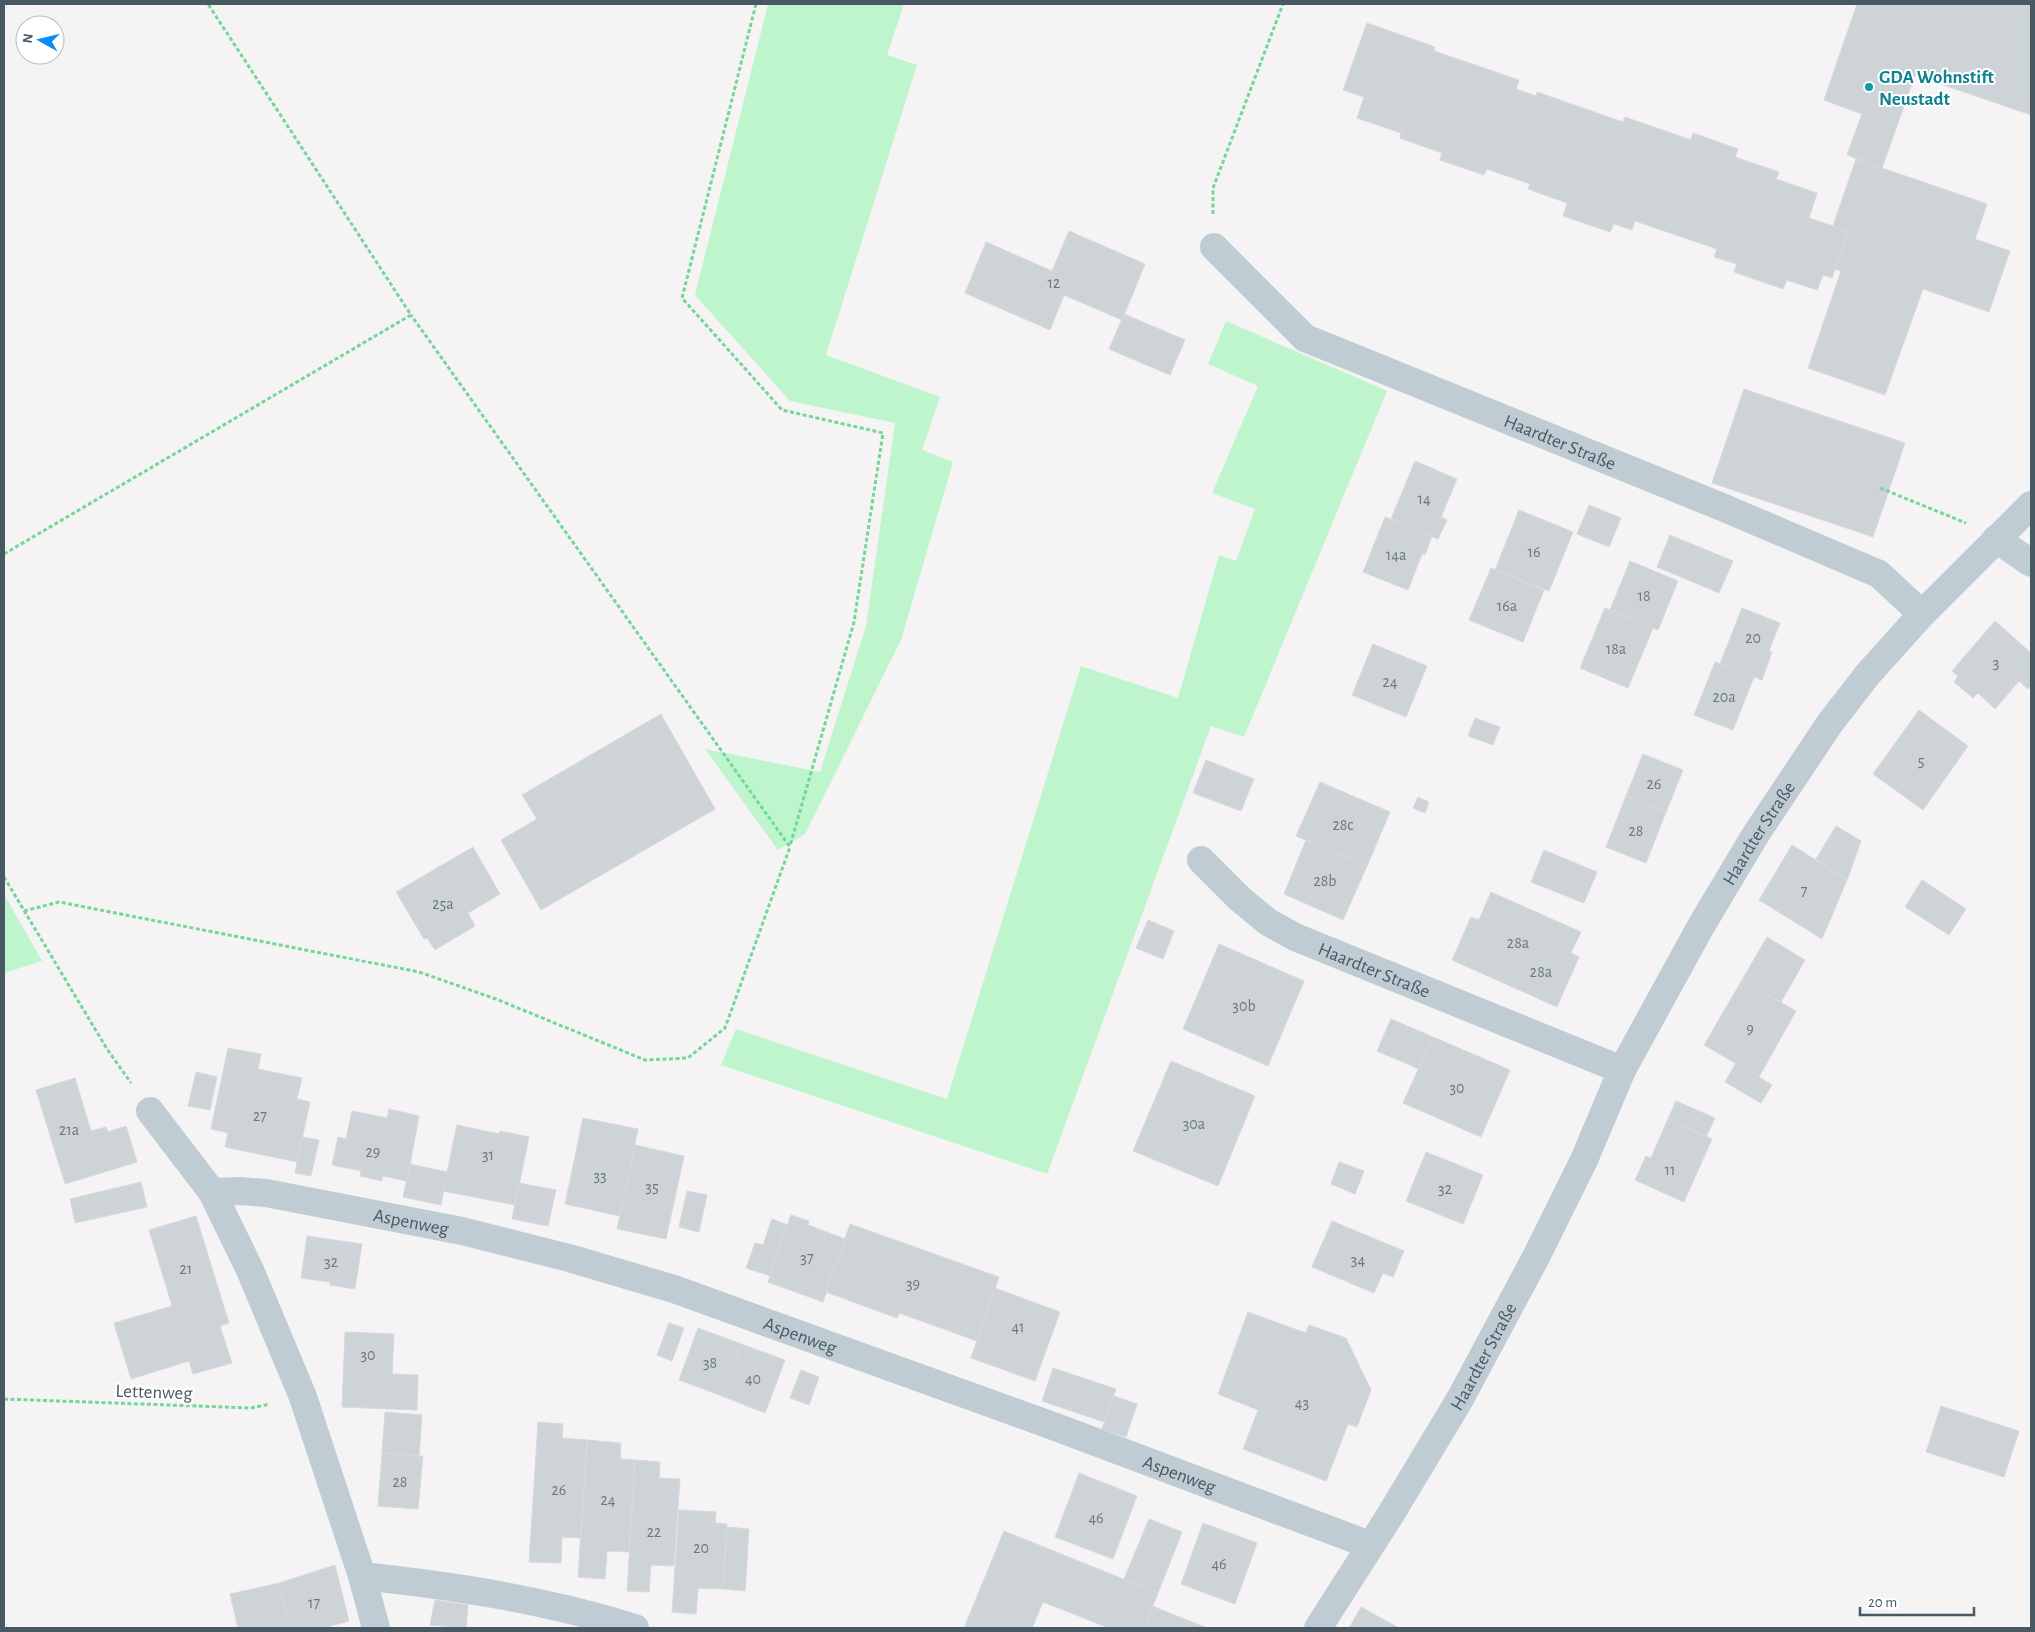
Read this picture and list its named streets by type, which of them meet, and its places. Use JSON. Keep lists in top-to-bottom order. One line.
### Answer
{"streets":{"street":["Haardter Straße","Aspenweg"],"path":["Lettenweg"]},"crossings":[["Haardter Straße","Aspenweg"]],"places":["GDA Wohnstift Neustadt"],"house_numbers":["12","14","16","14a","18","16a","20","18a","3","24","20a","5","26","28c","28","28b","7","25a","28a","28a","30b","9","30","27","30a","21a","29","31","11","33","35","32","37","34","32","21","39","41","30","38","40","43","28","26","24","46","22","20","46","17"],"scale_bar":"20 m","north":"left"}
